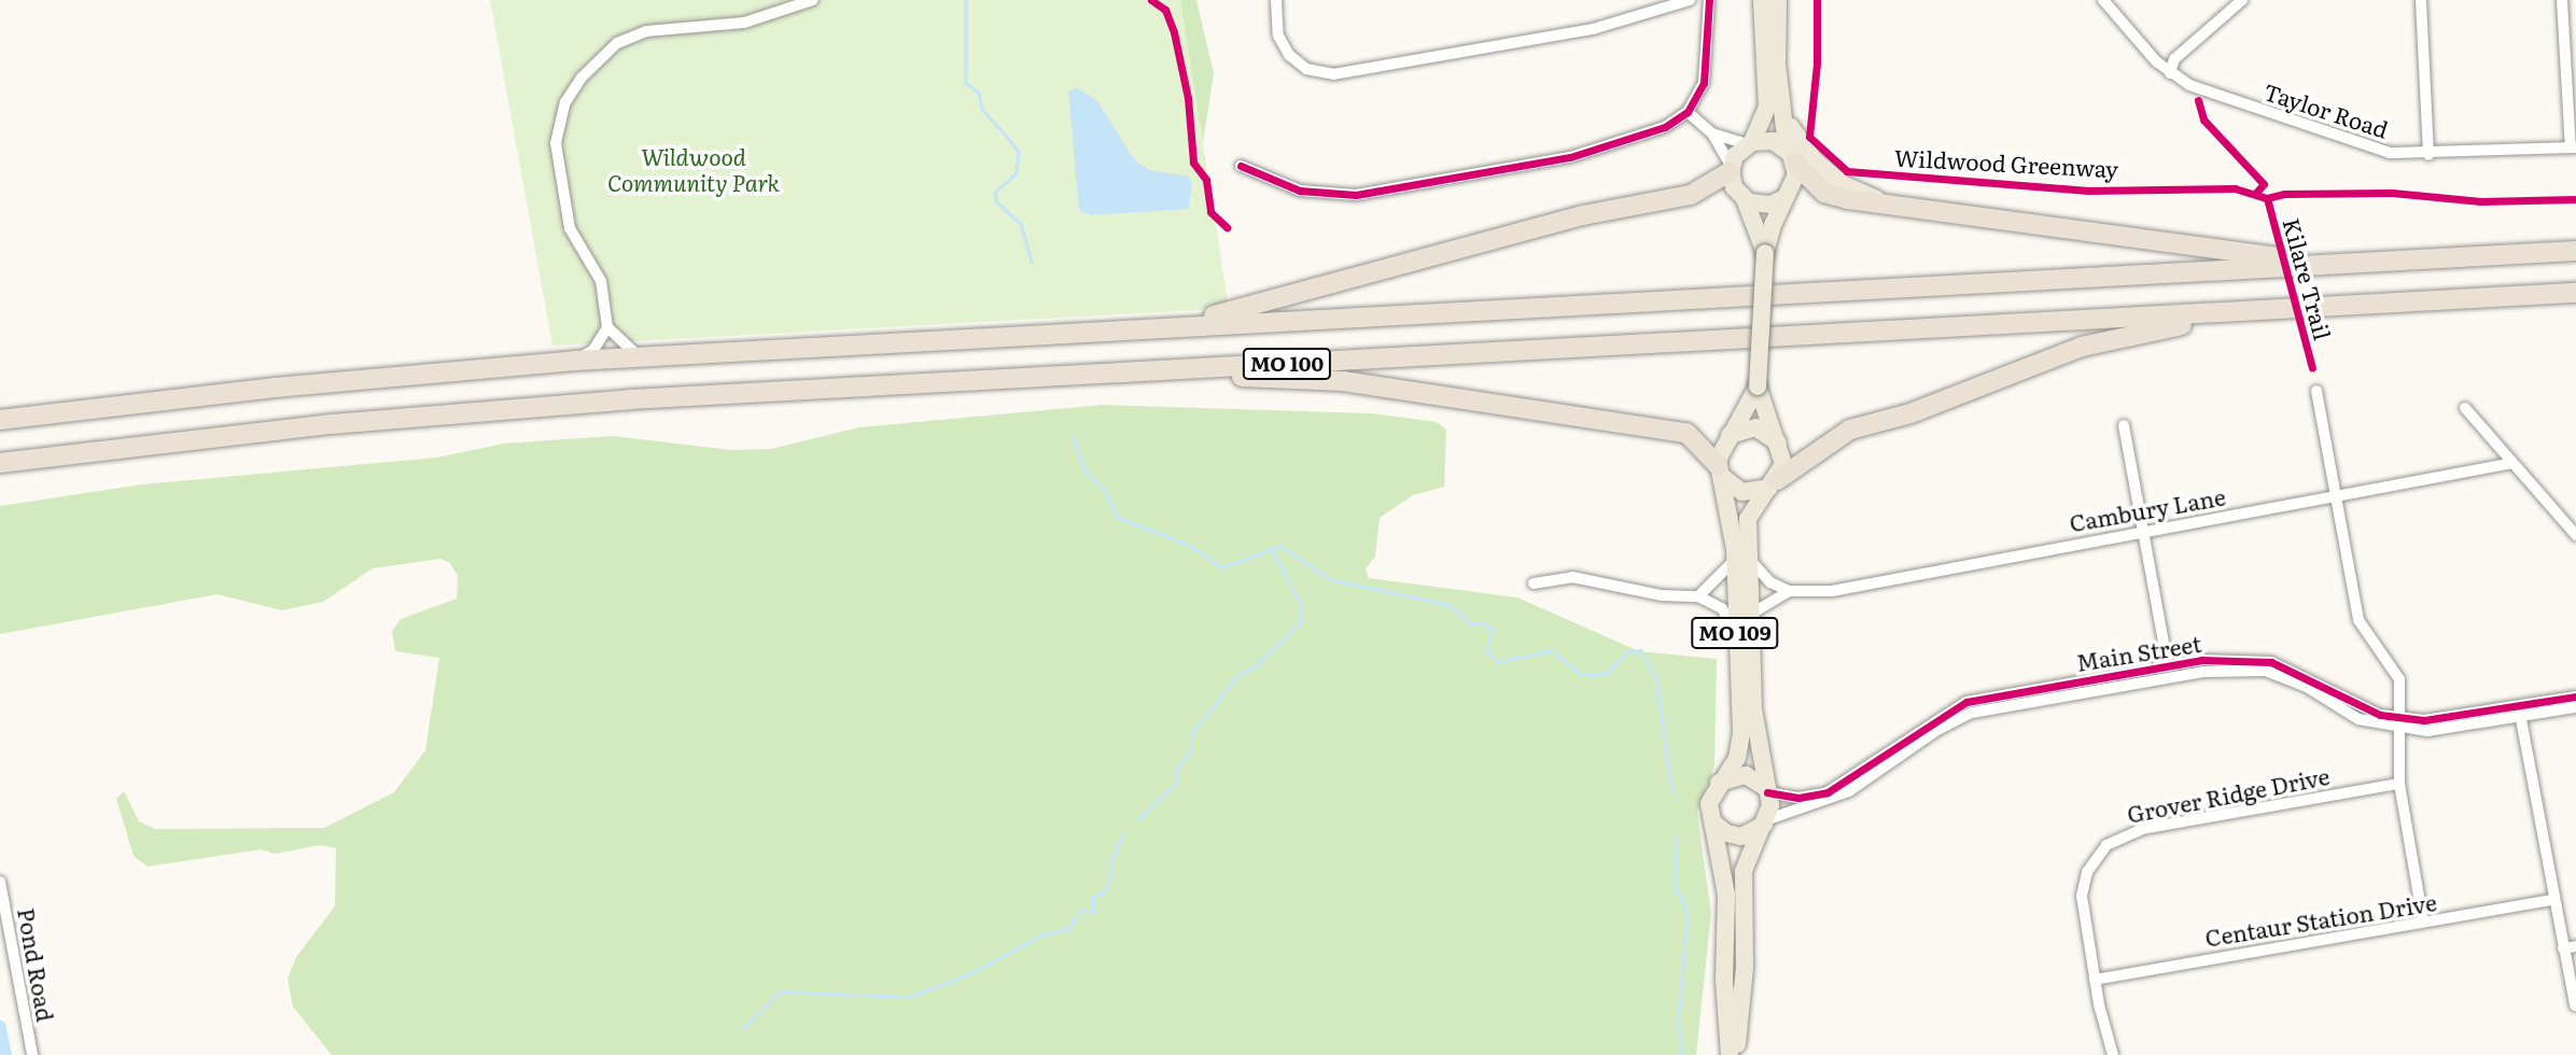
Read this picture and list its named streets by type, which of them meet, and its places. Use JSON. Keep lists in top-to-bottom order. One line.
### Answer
{"streets":{"highway":["MO 100"],"main road":["MO 109"],"street":["Taylor Road","Cambury Lane","Main Street","Grover Ridge Drive","Centaur Station Drive","Pond Road"],"cycle path":["Wildwood Greenway","Kilare Trail"]},"crossings":[["MO 109","Main Street"],["Grover Ridge Drive","Centaur Station Drive"]],"parks":["Wildwood Community Park"]}
